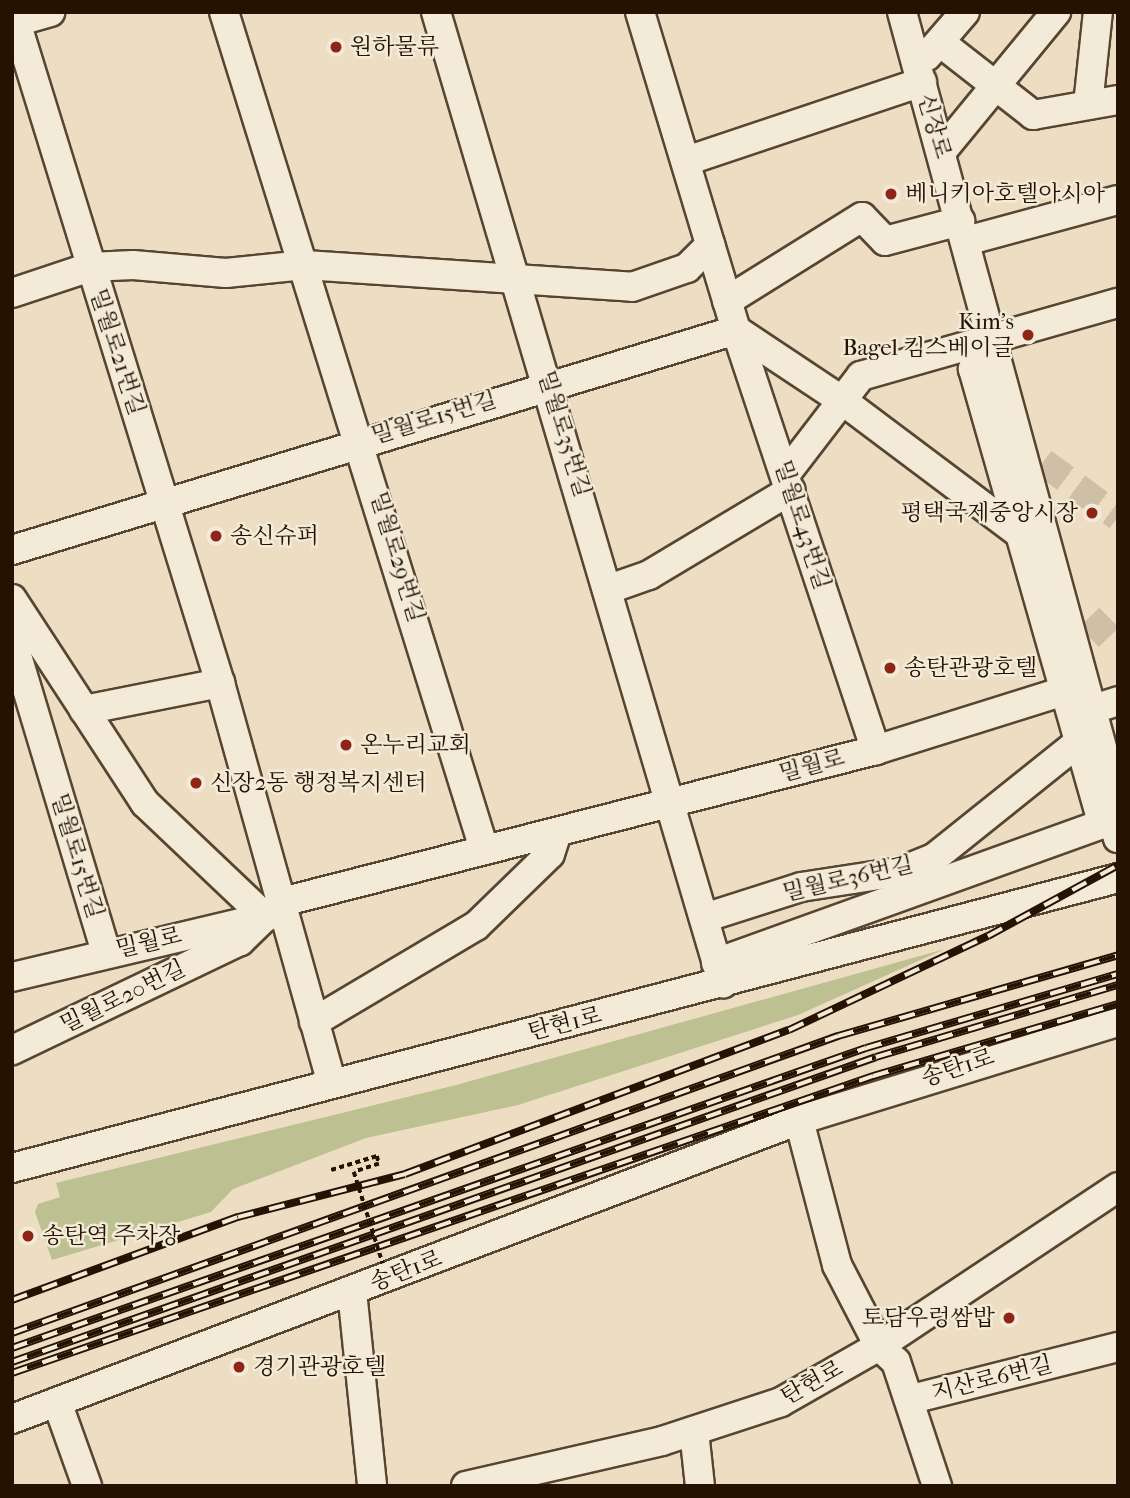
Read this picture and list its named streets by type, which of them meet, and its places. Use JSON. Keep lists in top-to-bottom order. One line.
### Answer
{"streets":{"street":["신장로","밀월로21번길","밀월로15번길","밀월로35번길","밀월로43번길","밀월로29번길","밀월로","밀월로36번길","밀월로20번길","탄현1로","송탄1로","지산로6번길","탄현로"]},"crossings":[["밀월로21번길","밀월로15번길"],["밀월로21번길","밀월로"],["밀월로21번길","밀월로20번길"],["밀월로15번길","밀월로35번길"],["밀월로15번길","밀월로43번길"],["밀월로15번길","밀월로29번길"],["밀월로15번길","밀월로"],["밀월로35번길","밀월로"],["밀월로43번길","밀월로"],["밀월로29번길","밀월로"],["밀월로","밀월로20번길"]],"places":["원하물류","베니키아호텔아시아","Kim's Bagel 킴스베이글","평택국제중앙시장","송신슈퍼","송탄관광호텔","온누리교회","신장2동 행정복지센터","송탄역 주차장","토담우렁쌈밥","경기관광호텔"]}
